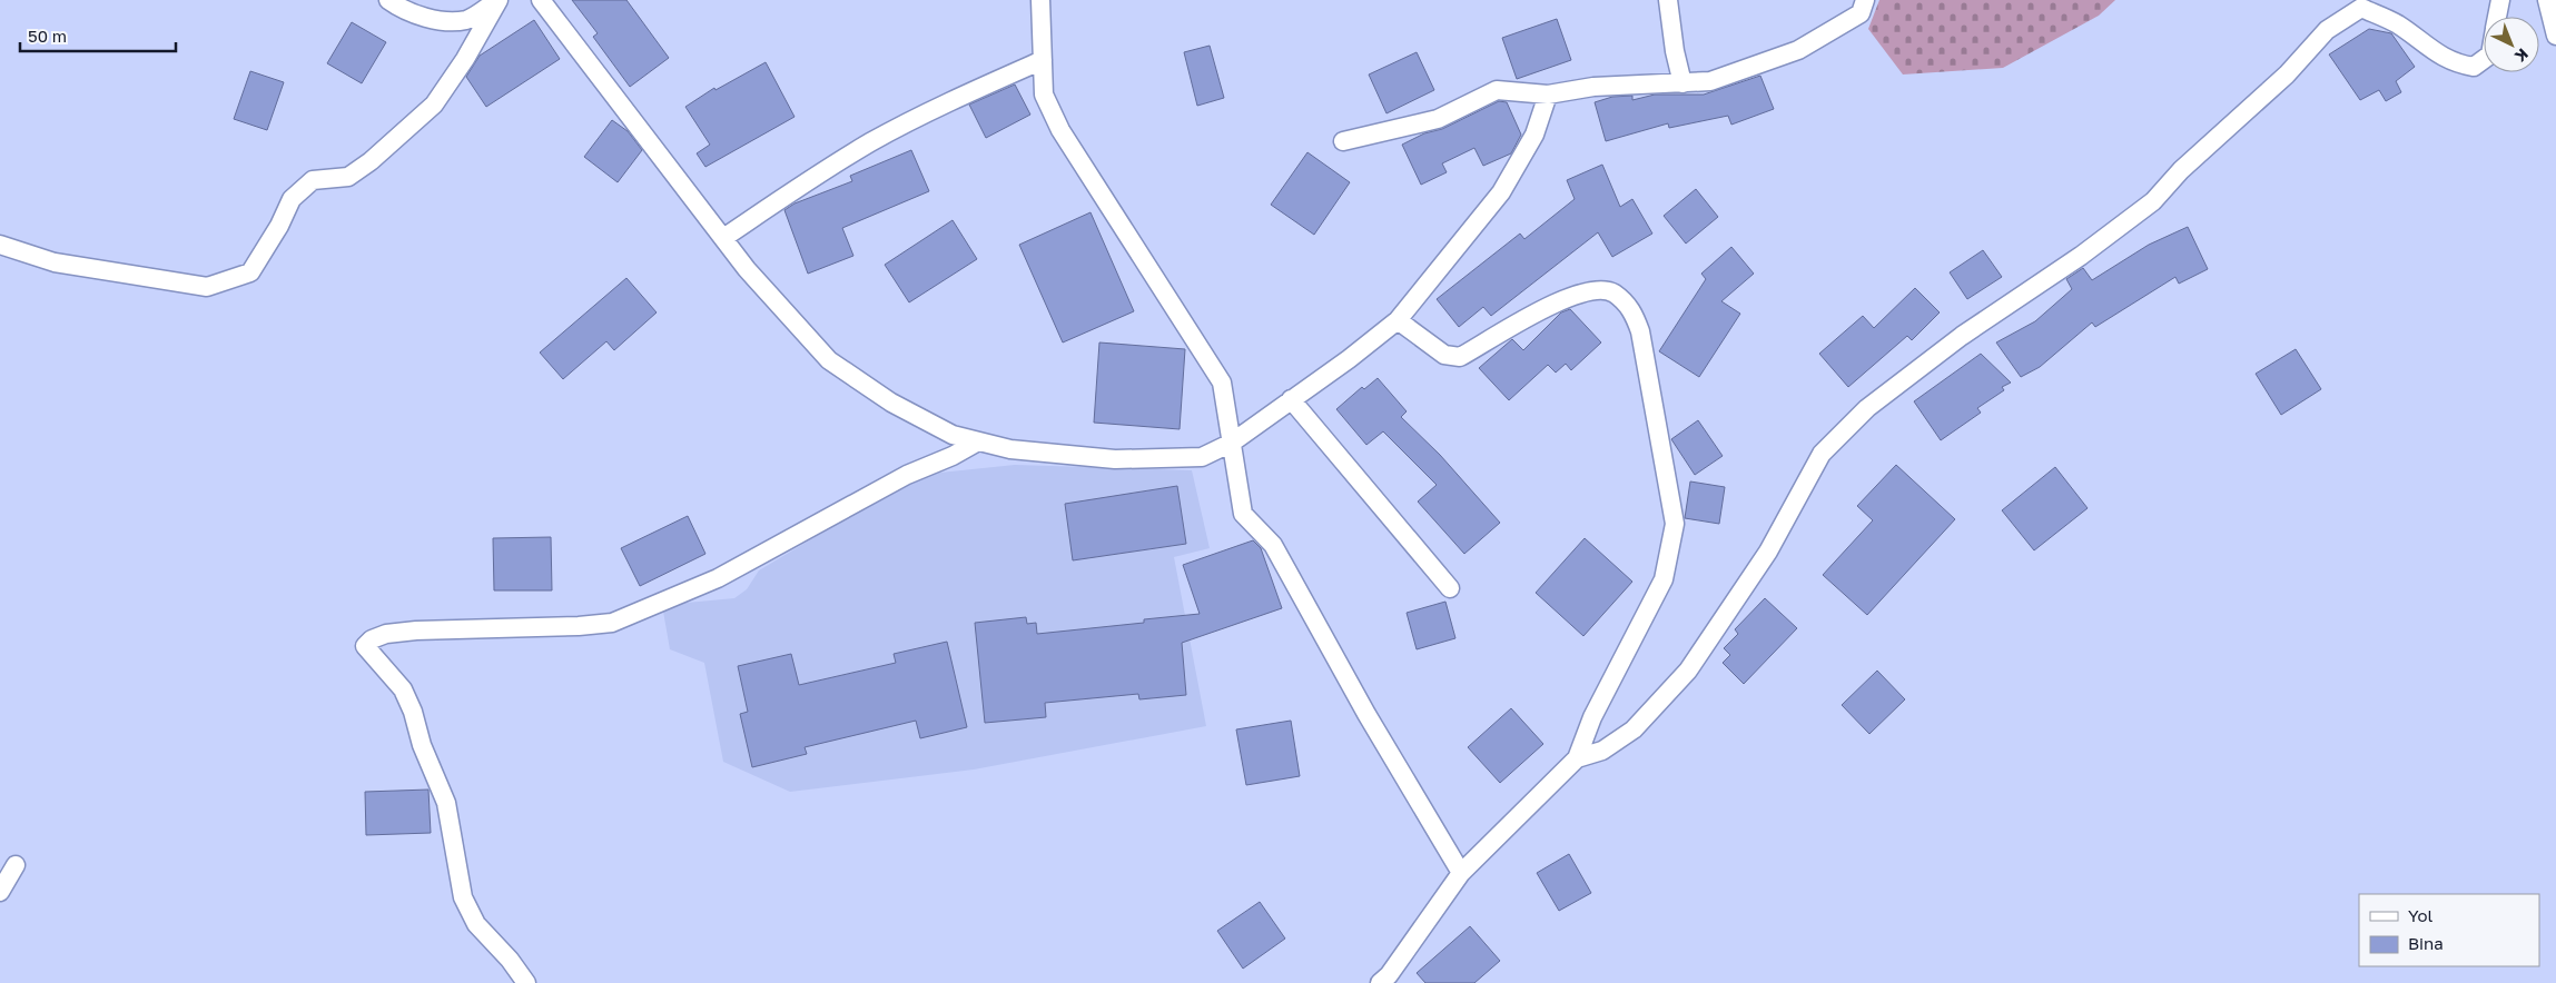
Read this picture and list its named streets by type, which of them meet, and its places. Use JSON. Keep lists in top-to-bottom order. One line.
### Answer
{"legend":["Yol","Bina"],"scale_bar":"50 m","north":"bottom right"}
